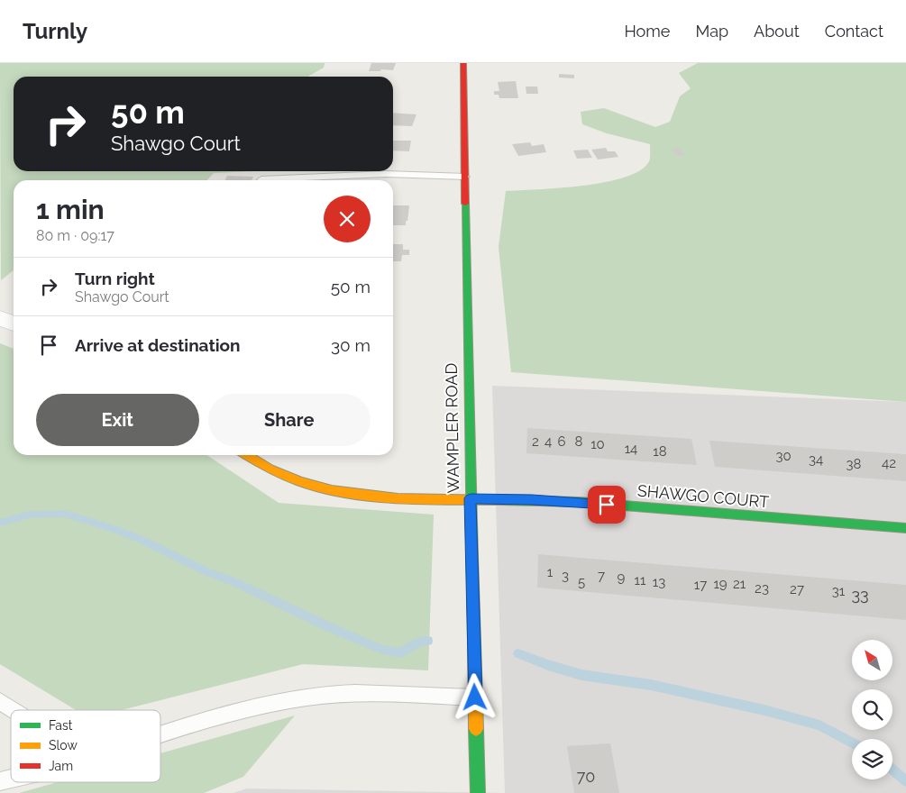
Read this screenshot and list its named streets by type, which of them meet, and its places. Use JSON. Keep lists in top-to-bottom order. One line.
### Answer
{"streets":{"street":["WAMPLER ROAD","SHAWGO COURT"]},"crossings":[["WAMPLER ROAD","SHAWGO COURT"]],"house_numbers":["2","4","6","8","10","14","18","30","34","42","38","1","3","7","9","11","5","13","19","21","17","23","27","31","33","70"],"legend":["Fast","Slow","Jam"],"north":"top left","page":{"header":"Turnly","nav":["Home","Map","About","Contact"],"turn":["50 m","Shawgo Court"],"heading":["1 min","80 m · 09:17"],"list":[{"name":"Turn right","note":"Shawgo Court","value":"50 m"},{"name":"Arrive at destination","value":"30 m"}],"buttons":["Exit","Share"]}}
